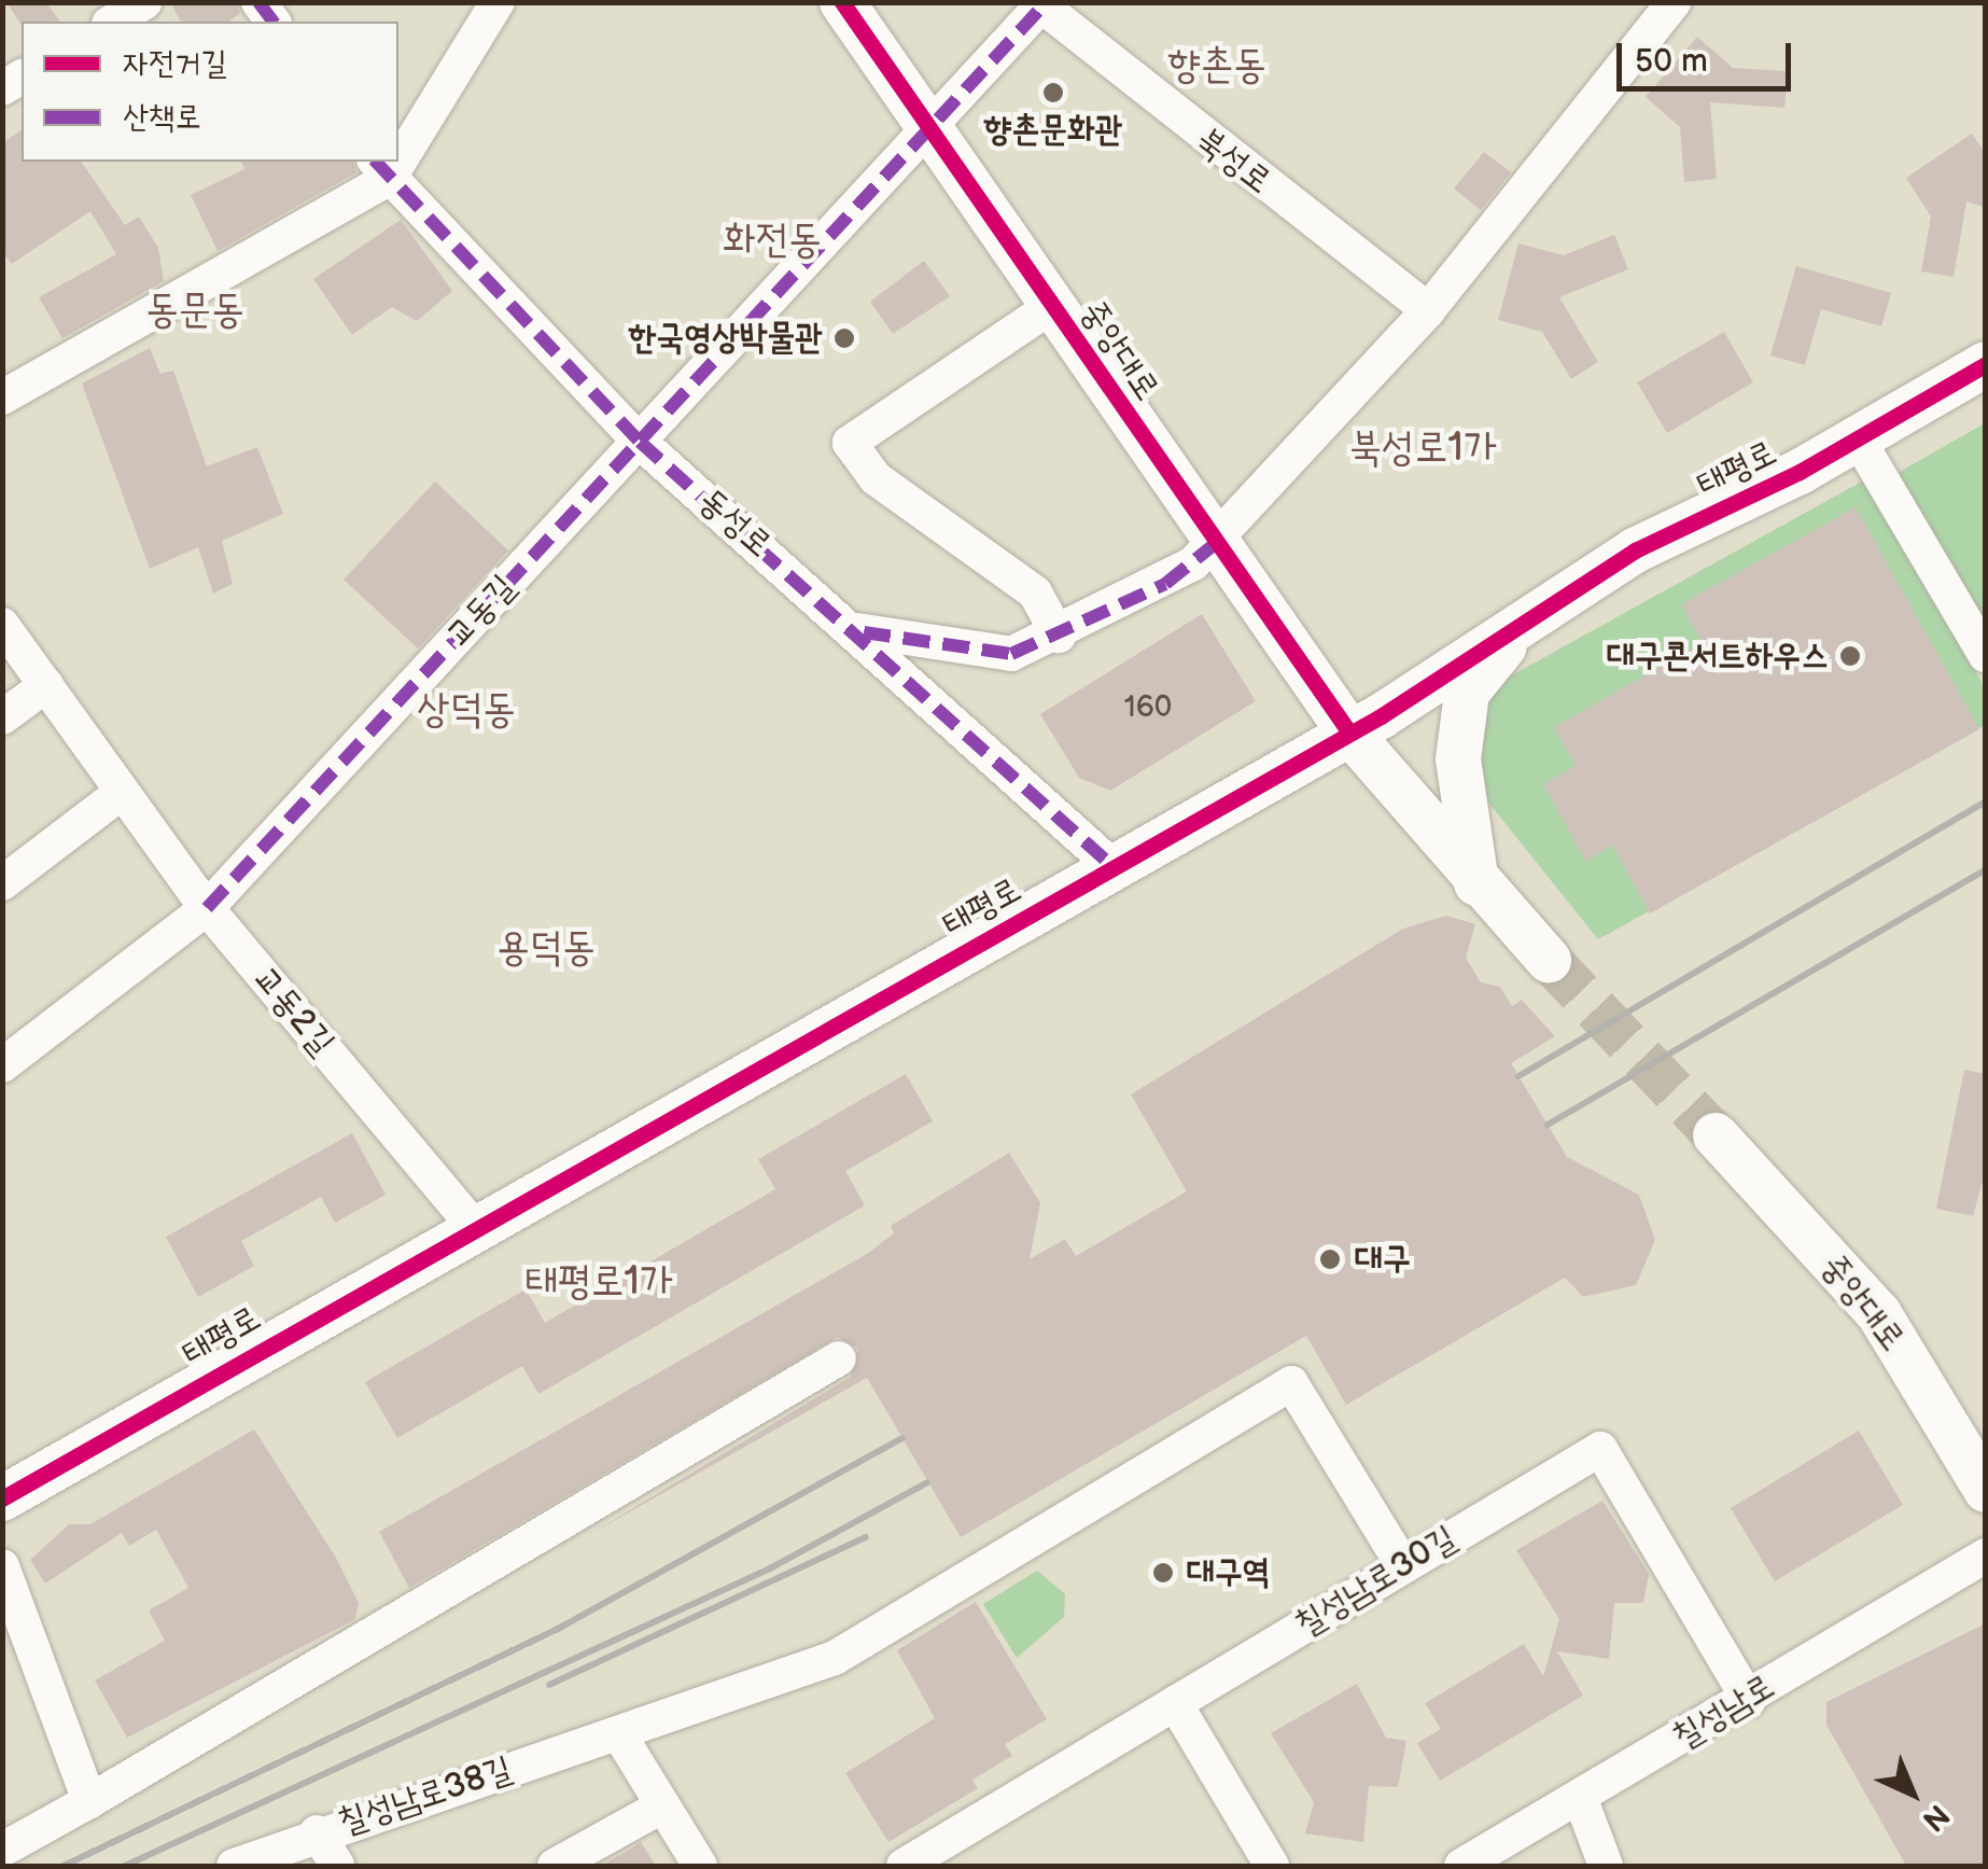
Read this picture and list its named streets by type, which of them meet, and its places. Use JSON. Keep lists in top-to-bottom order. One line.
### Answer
{"streets":{"main road":["중앙대로","태평로"],"street":["북성로","동성로","교동길","교동2길","칠성남로30길","칠성남로","칠성남로38길"]},"crossings":[["북성로","교동길"],["중앙대로","태평로"],["중앙대로","교동길"],["태평로","동성로"],["태평로","교동2길"],["동성로","교동길"],["교동길","교동2길"],["칠성남로30길","칠성남로"],["칠성남로30길","칠성남로38길"]],"districts":["향촌동","화전동","동문동","북성로1가","상덕동","용덕동","태평로1가"],"places":["향촌문화관","한국영상박물관","대구콘서트하우스","대구","대구역"],"house_numbers":["160"],"legend":["자전거길","산책로"],"scale_bar":"50 m","north":"bottom right"}
